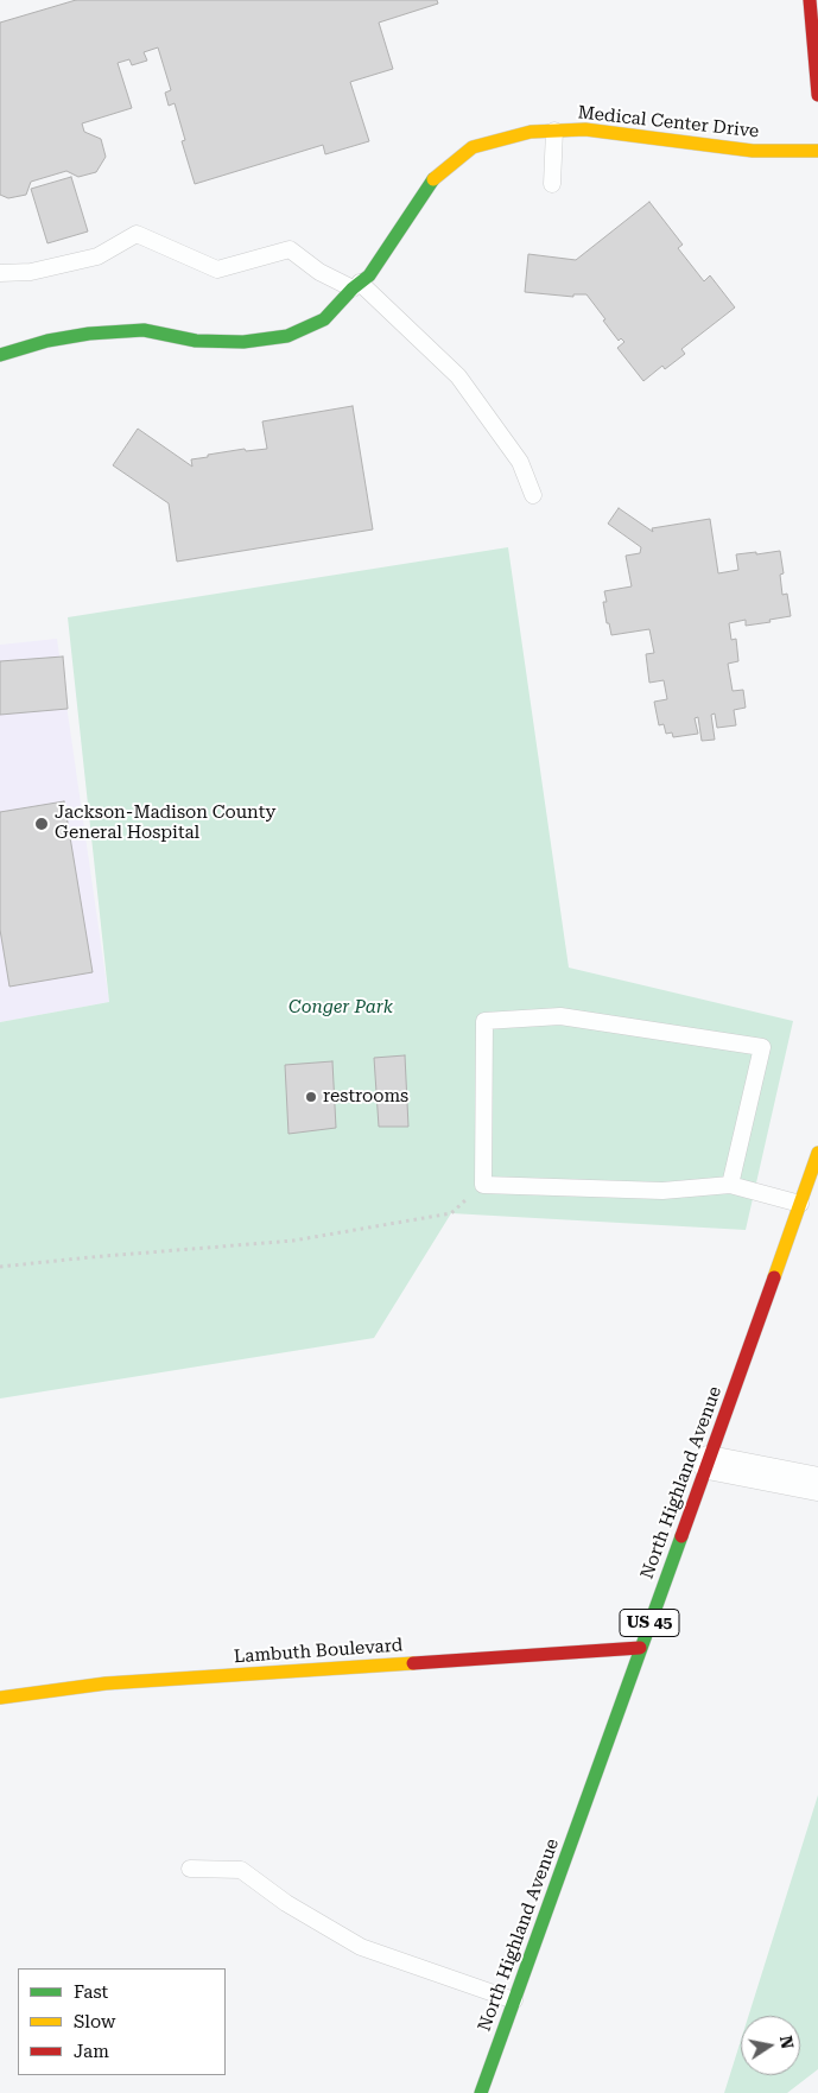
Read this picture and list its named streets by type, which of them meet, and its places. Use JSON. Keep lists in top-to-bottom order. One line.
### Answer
{"streets":{"street":["Medical Center Drive","North Highland Avenue","US 45","Lambuth Boulevard"]},"crossings":[["North Highland Avenue","Lambuth Boulevard"]],"parks":["Conger Park"],"places":["Jackson-Madison County General Hospital","restrooms"],"legend":["Fast","Slow","Jam"],"north":"right"}
